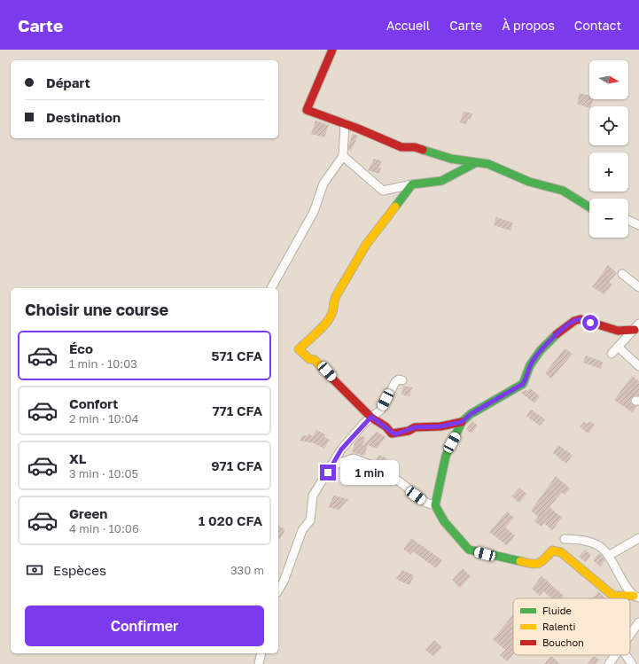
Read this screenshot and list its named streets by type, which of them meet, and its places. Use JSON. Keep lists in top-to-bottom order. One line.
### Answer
{"legend":["Fluide","Ralenti","Bouchon"],"north":"right","page":{"header":"Carte","nav":["Accueil","Carte","À propos","Contact"],"map_buttons":["+","−"],"banner":["Départ","Destination"],"heading":"Choisir une course","list":[{"name":"Éco","note":"1 min · 10:03","value":"571 CFA"},{"name":"Confort","note":"2 min · 10:04","value":"771 CFA"},{"name":"XL","note":"3 min · 10:05","value":"971 CFA"},{"name":"Green","note":"4 min · 10:06","value":"1 020 CFA"}],"bubble":"1 min","pay":["Espèces","330 m"],"buttons":"Confirmer"}}
